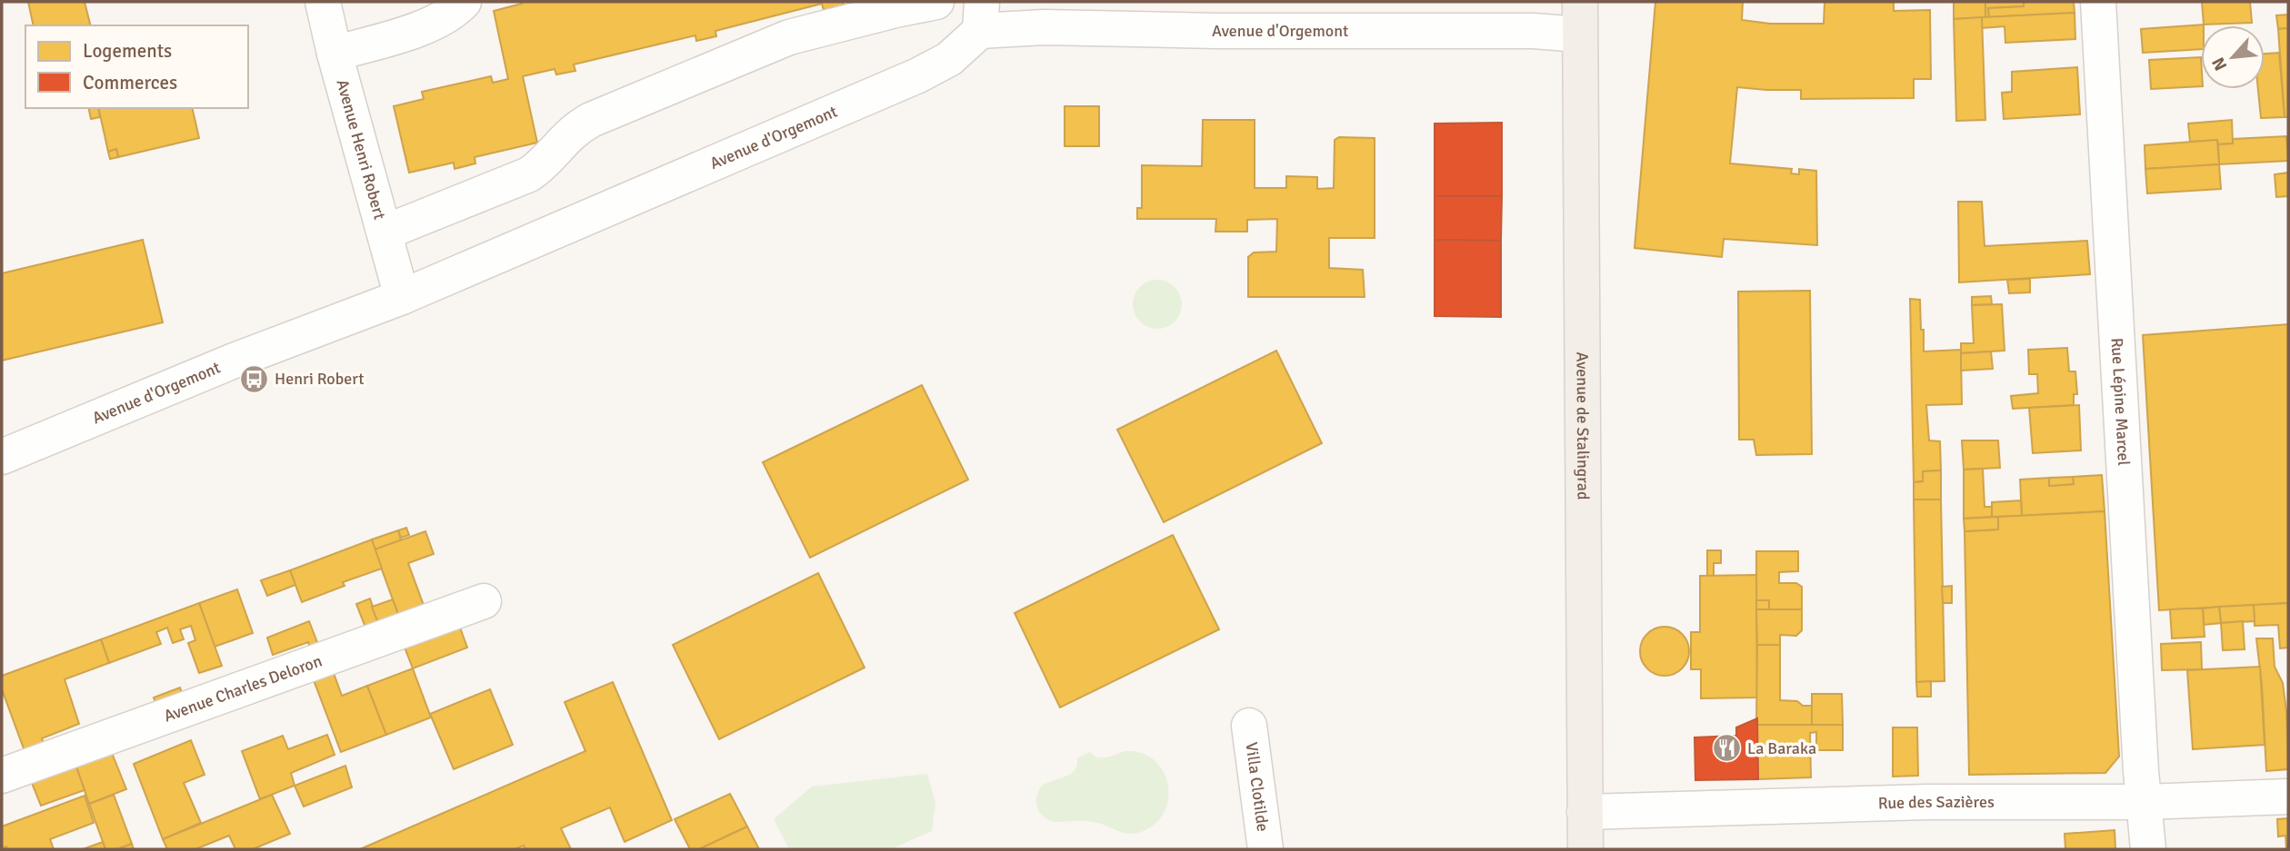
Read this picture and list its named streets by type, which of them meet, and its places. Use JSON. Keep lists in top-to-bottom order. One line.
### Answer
{"streets":{"main road":["Avenue de Stalingrad"],"street":["Avenue d'Orgemont","Avenue Henri Robert","Rue Lépine Marcel","Avenue Charles Deloron","Villa Clotilde","Rue des Sazières"]},"crossings":[["Avenue d'Orgemont","Avenue Henri Robert"],["Avenue d'Orgemont","Avenue de Stalingrad"],["Rue Lépine Marcel","Rue des Sazières"],["Avenue de Stalingrad","Rue des Sazières"]],"places":{"bus stop":["Henri Robert"],"restaurant":["La Baraka"]},"legend":["Logements","Commerces"],"north":"bottom left"}
